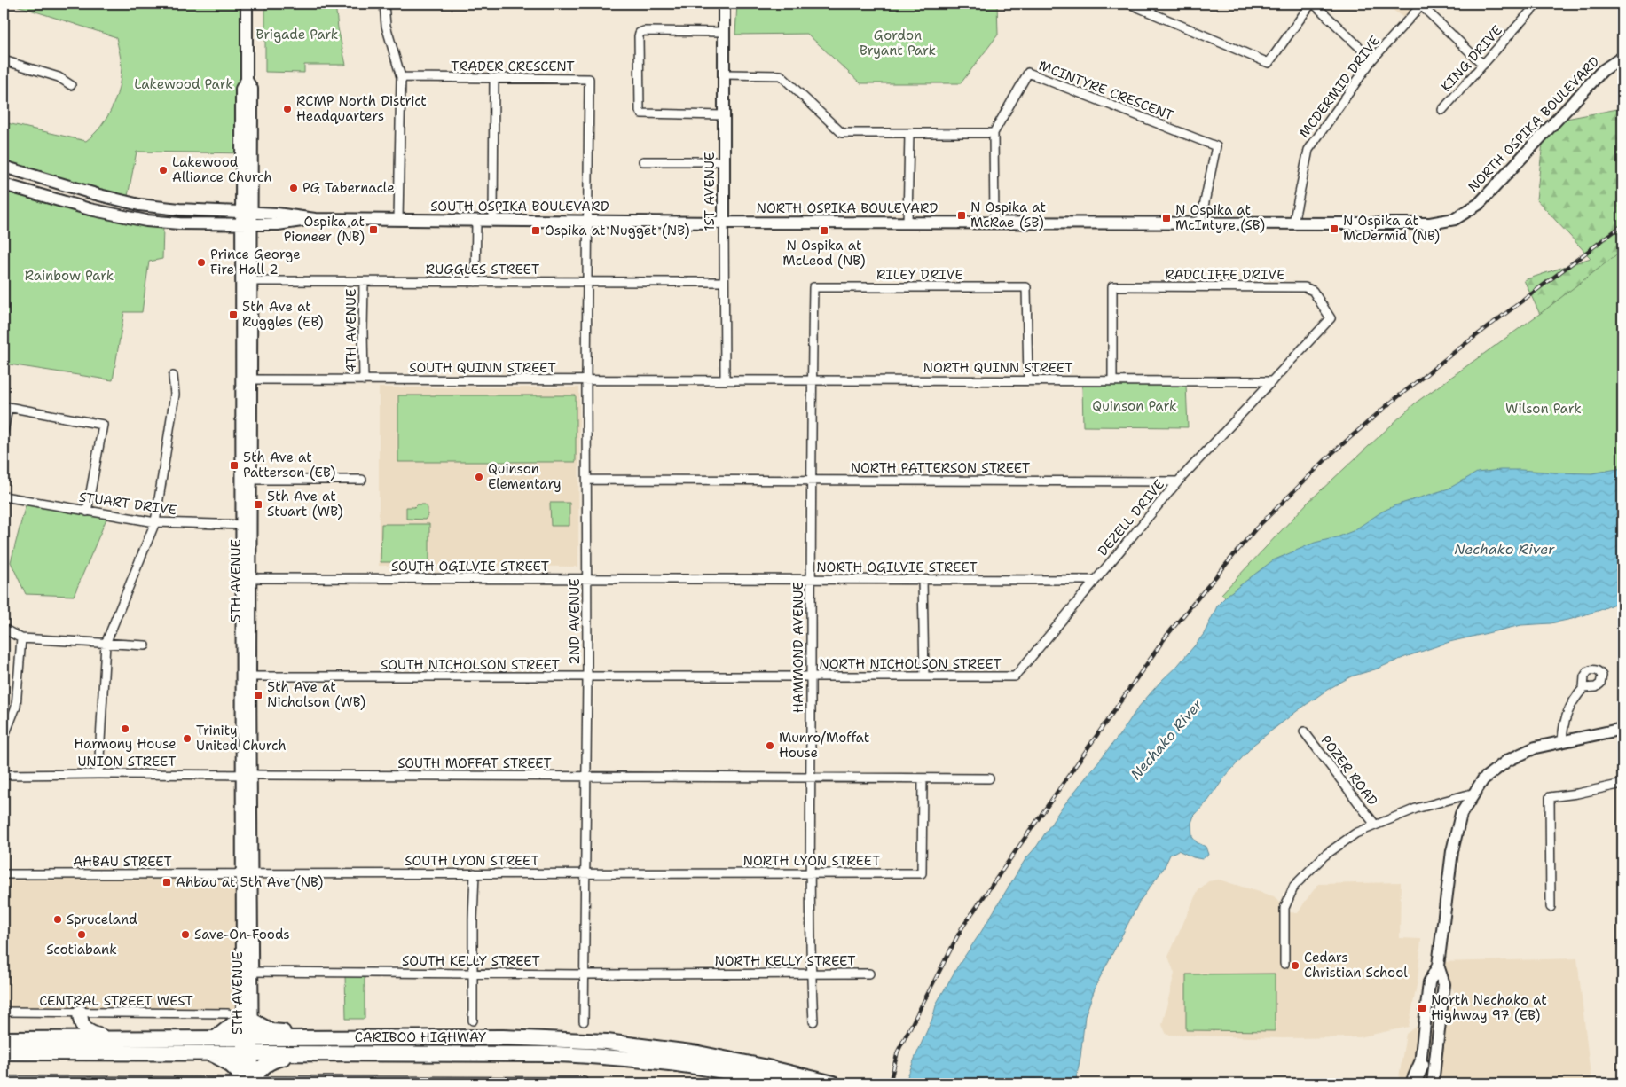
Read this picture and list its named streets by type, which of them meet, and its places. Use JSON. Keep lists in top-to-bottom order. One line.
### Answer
{"streets":{"highway":["CARIBOO HIGHWAY"],"main road":["NORTH OSPIKA BOULEVARD","1ST AVENUE","SOUTH OSPIKA BOULEVARD","5TH AVENUE"],"street":["KING DRIVE","TRADER CRESCENT","MCDERMID DRIVE","MCINTYRE CRESCENT","RUGGLES STREET","RILEY DRIVE","RADCLIFFE DRIVE","4TH AVENUE","SOUTH QUINN STREET","NORTH QUINN STREET","NORTH PATTERSON STREET","STUART DRIVE","DEZELL DRIVE","SOUTH OGILVIE STREET","NORTH OGILVIE STREET","2ND AVENUE","HAMMOND AVENUE","NORTH NICHOLSON STREET","SOUTH NICHOLSON STREET","UNION STREET","SOUTH MOFFAT STREET","POZER ROAD","SOUTH LYON STREET","NORTH LYON STREET","AHBAU STREET","SOUTH KELLY STREET","NORTH KELLY STREET","CENTRAL STREET WEST"]},"crossings":[["TRADER CRESCENT","SOUTH OSPIKA BOULEVARD"],["TRADER CRESCENT","2ND AVENUE"],["MCDERMID DRIVE","NORTH OSPIKA BOULEVARD"],["MCINTYRE CRESCENT","NORTH OSPIKA BOULEVARD"],["NORTH OSPIKA BOULEVARD","1ST AVENUE"],["NORTH OSPIKA BOULEVARD","SOUTH OSPIKA BOULEVARD"],["1ST AVENUE","SOUTH OSPIKA BOULEVARD"],["1ST AVENUE","RUGGLES STREET"],["1ST AVENUE","SOUTH QUINN STREET"],["1ST AVENUE","NORTH QUINN STREET"],["SOUTH OSPIKA BOULEVARD","5TH AVENUE"],["SOUTH OSPIKA BOULEVARD","2ND AVENUE"],["RUGGLES STREET","4TH AVENUE"],["RUGGLES STREET","5TH AVENUE"],["RUGGLES STREET","2ND AVENUE"],["RILEY DRIVE","NORTH QUINN STREET"],["RILEY DRIVE","HAMMOND AVENUE"],["RADCLIFFE DRIVE","NORTH QUINN STREET"],["RADCLIFFE DRIVE","DEZELL DRIVE"],["4TH AVENUE","SOUTH QUINN STREET"],["SOUTH QUINN STREET","NORTH QUINN STREET"],["SOUTH QUINN STREET","5TH AVENUE"],["SOUTH QUINN STREET","2ND AVENUE"],["NORTH QUINN STREET","DEZELL DRIVE"],["NORTH QUINN STREET","HAMMOND AVENUE"],["NORTH PATTERSON STREET","DEZELL DRIVE"],["NORTH PATTERSON STREET","2ND AVENUE"],["NORTH PATTERSON STREET","HAMMOND AVENUE"],["STUART DRIVE","5TH AVENUE"],["DEZELL DRIVE","NORTH OGILVIE STREET"],["DEZELL DRIVE","NORTH NICHOLSON STREET"],["SOUTH OGILVIE STREET","NORTH OGILVIE STREET"],["SOUTH OGILVIE STREET","5TH AVENUE"],["SOUTH OGILVIE STREET","2ND AVENUE"],["NORTH OGILVIE STREET","HAMMOND AVENUE"],["5TH AVENUE","SOUTH NICHOLSON STREET"],["5TH AVENUE","UNION STREET"],["5TH AVENUE","SOUTH MOFFAT STREET"],["5TH AVENUE","SOUTH LYON STREET"],["5TH AVENUE","AHBAU STREET"],["5TH AVENUE","SOUTH KELLY STREET"],["5TH AVENUE","CENTRAL STREET WEST"],["5TH AVENUE","CARIBOO HIGHWAY"],["2ND AVENUE","SOUTH NICHOLSON STREET"],["2ND AVENUE","SOUTH MOFFAT STREET"],["2ND AVENUE","SOUTH LYON STREET"],["2ND AVENUE","SOUTH KELLY STREET"],["HAMMOND AVENUE","NORTH NICHOLSON STREET"],["HAMMOND AVENUE","SOUTH MOFFAT STREET"],["HAMMOND AVENUE","NORTH LYON STREET"],["HAMMOND AVENUE","NORTH KELLY STREET"],["NORTH NICHOLSON STREET","SOUTH NICHOLSON STREET"],["UNION STREET","SOUTH MOFFAT STREET"],["SOUTH MOFFAT STREET","NORTH LYON STREET"],["SOUTH LYON STREET","NORTH LYON STREET"],["SOUTH LYON STREET","AHBAU STREET"],["SOUTH KELLY STREET","NORTH KELLY STREET"]],"water":["Nechako River"],"parks":["Brigade Park","Gordon Bryant Park","Lakewood Park","Rainbow Park","Quinson Park","Wilson Park"],"places":{"other":["RCMP North District Headquarters","Lakewood Alliance Church","PG Tabernacle","Prince George Fire Hall 2","Quinson Elementary","Harmony House","Trinity United Church","Munro/Moffat House","Spruceland","Scotiabank","Save-On-Foods","Cedars Christian School"],"transit":["N Ospika at McRae (SB)","N Ospika at McIntyre (SB)","N Ospika at McDermid (NB)","Ospika at Pioneer (NB)","Ospika at Nugget (NB)","N Ospika at McLeod (NB)","5th Ave at Ruggles (EB)","5th Ave at Patterson (EB)","5th Ave at Stuart (WB)","5th Ave at Nicholson (WB)","Ahbau at 5th Ave (NB)","North Nechako at Highway 97 (EB)"]}}
